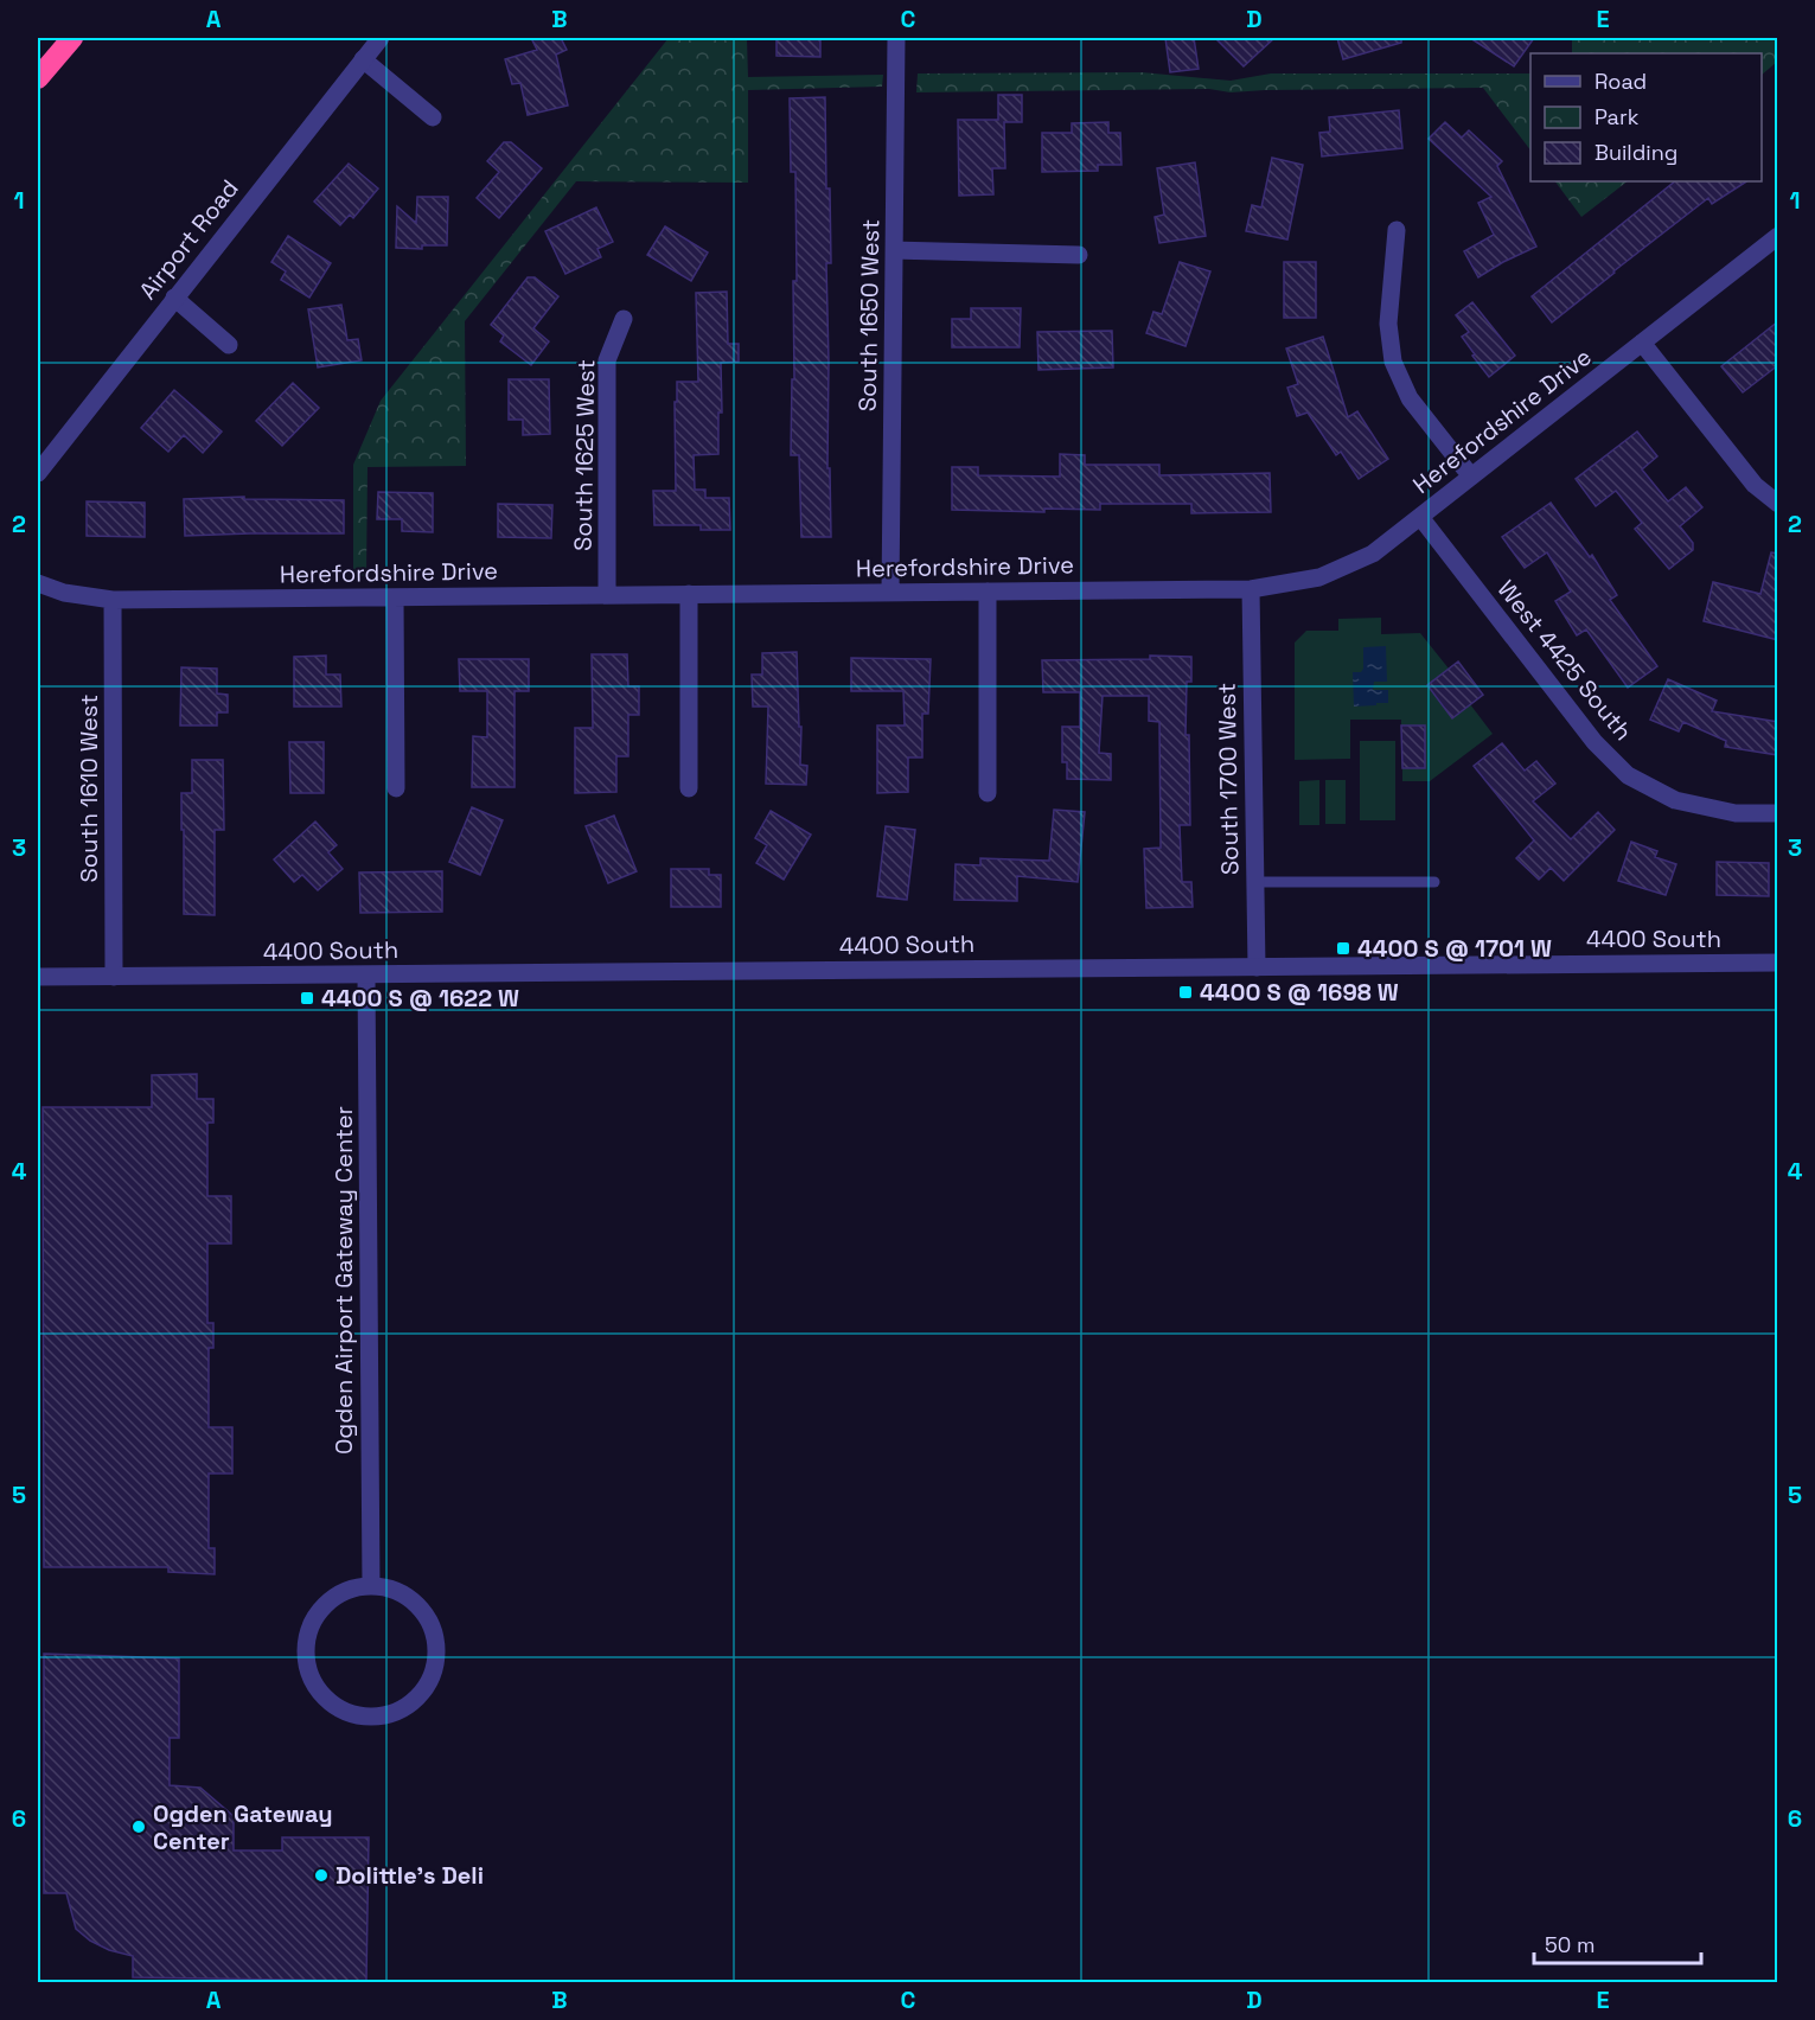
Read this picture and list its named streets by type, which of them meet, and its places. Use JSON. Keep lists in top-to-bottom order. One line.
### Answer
{"streets":{"street":["Airport Road","South 1650 West","Herefordshire Drive","South 1625 West","West 4425 South","South 1700 West","South 1610 West","4400 South","Ogden Airport Gateway Center"]},"crossings":[["South 1650 West","Herefordshire Drive"],["Herefordshire Drive","South 1625 West"],["Herefordshire Drive","West 4425 South"],["Herefordshire Drive","South 1700 West"],["Herefordshire Drive","South 1610 West"],["South 1700 West","4400 South"],["South 1610 West","4400 South"],["4400 South","Ogden Airport Gateway Center"]],"places":{"transit":["4400 S @ 1701 W","4400 S @ 1698 W","4400 S @ 1622 W"],"other":["Ogden Gateway Center","Dolittle's Deli"]},"legend":["Road","Park","Building"],"scale_bar":"50 m","grid":{"columns":["A","B","C","D","E"],"rows":["1","2","3","4","5","6"]}}
